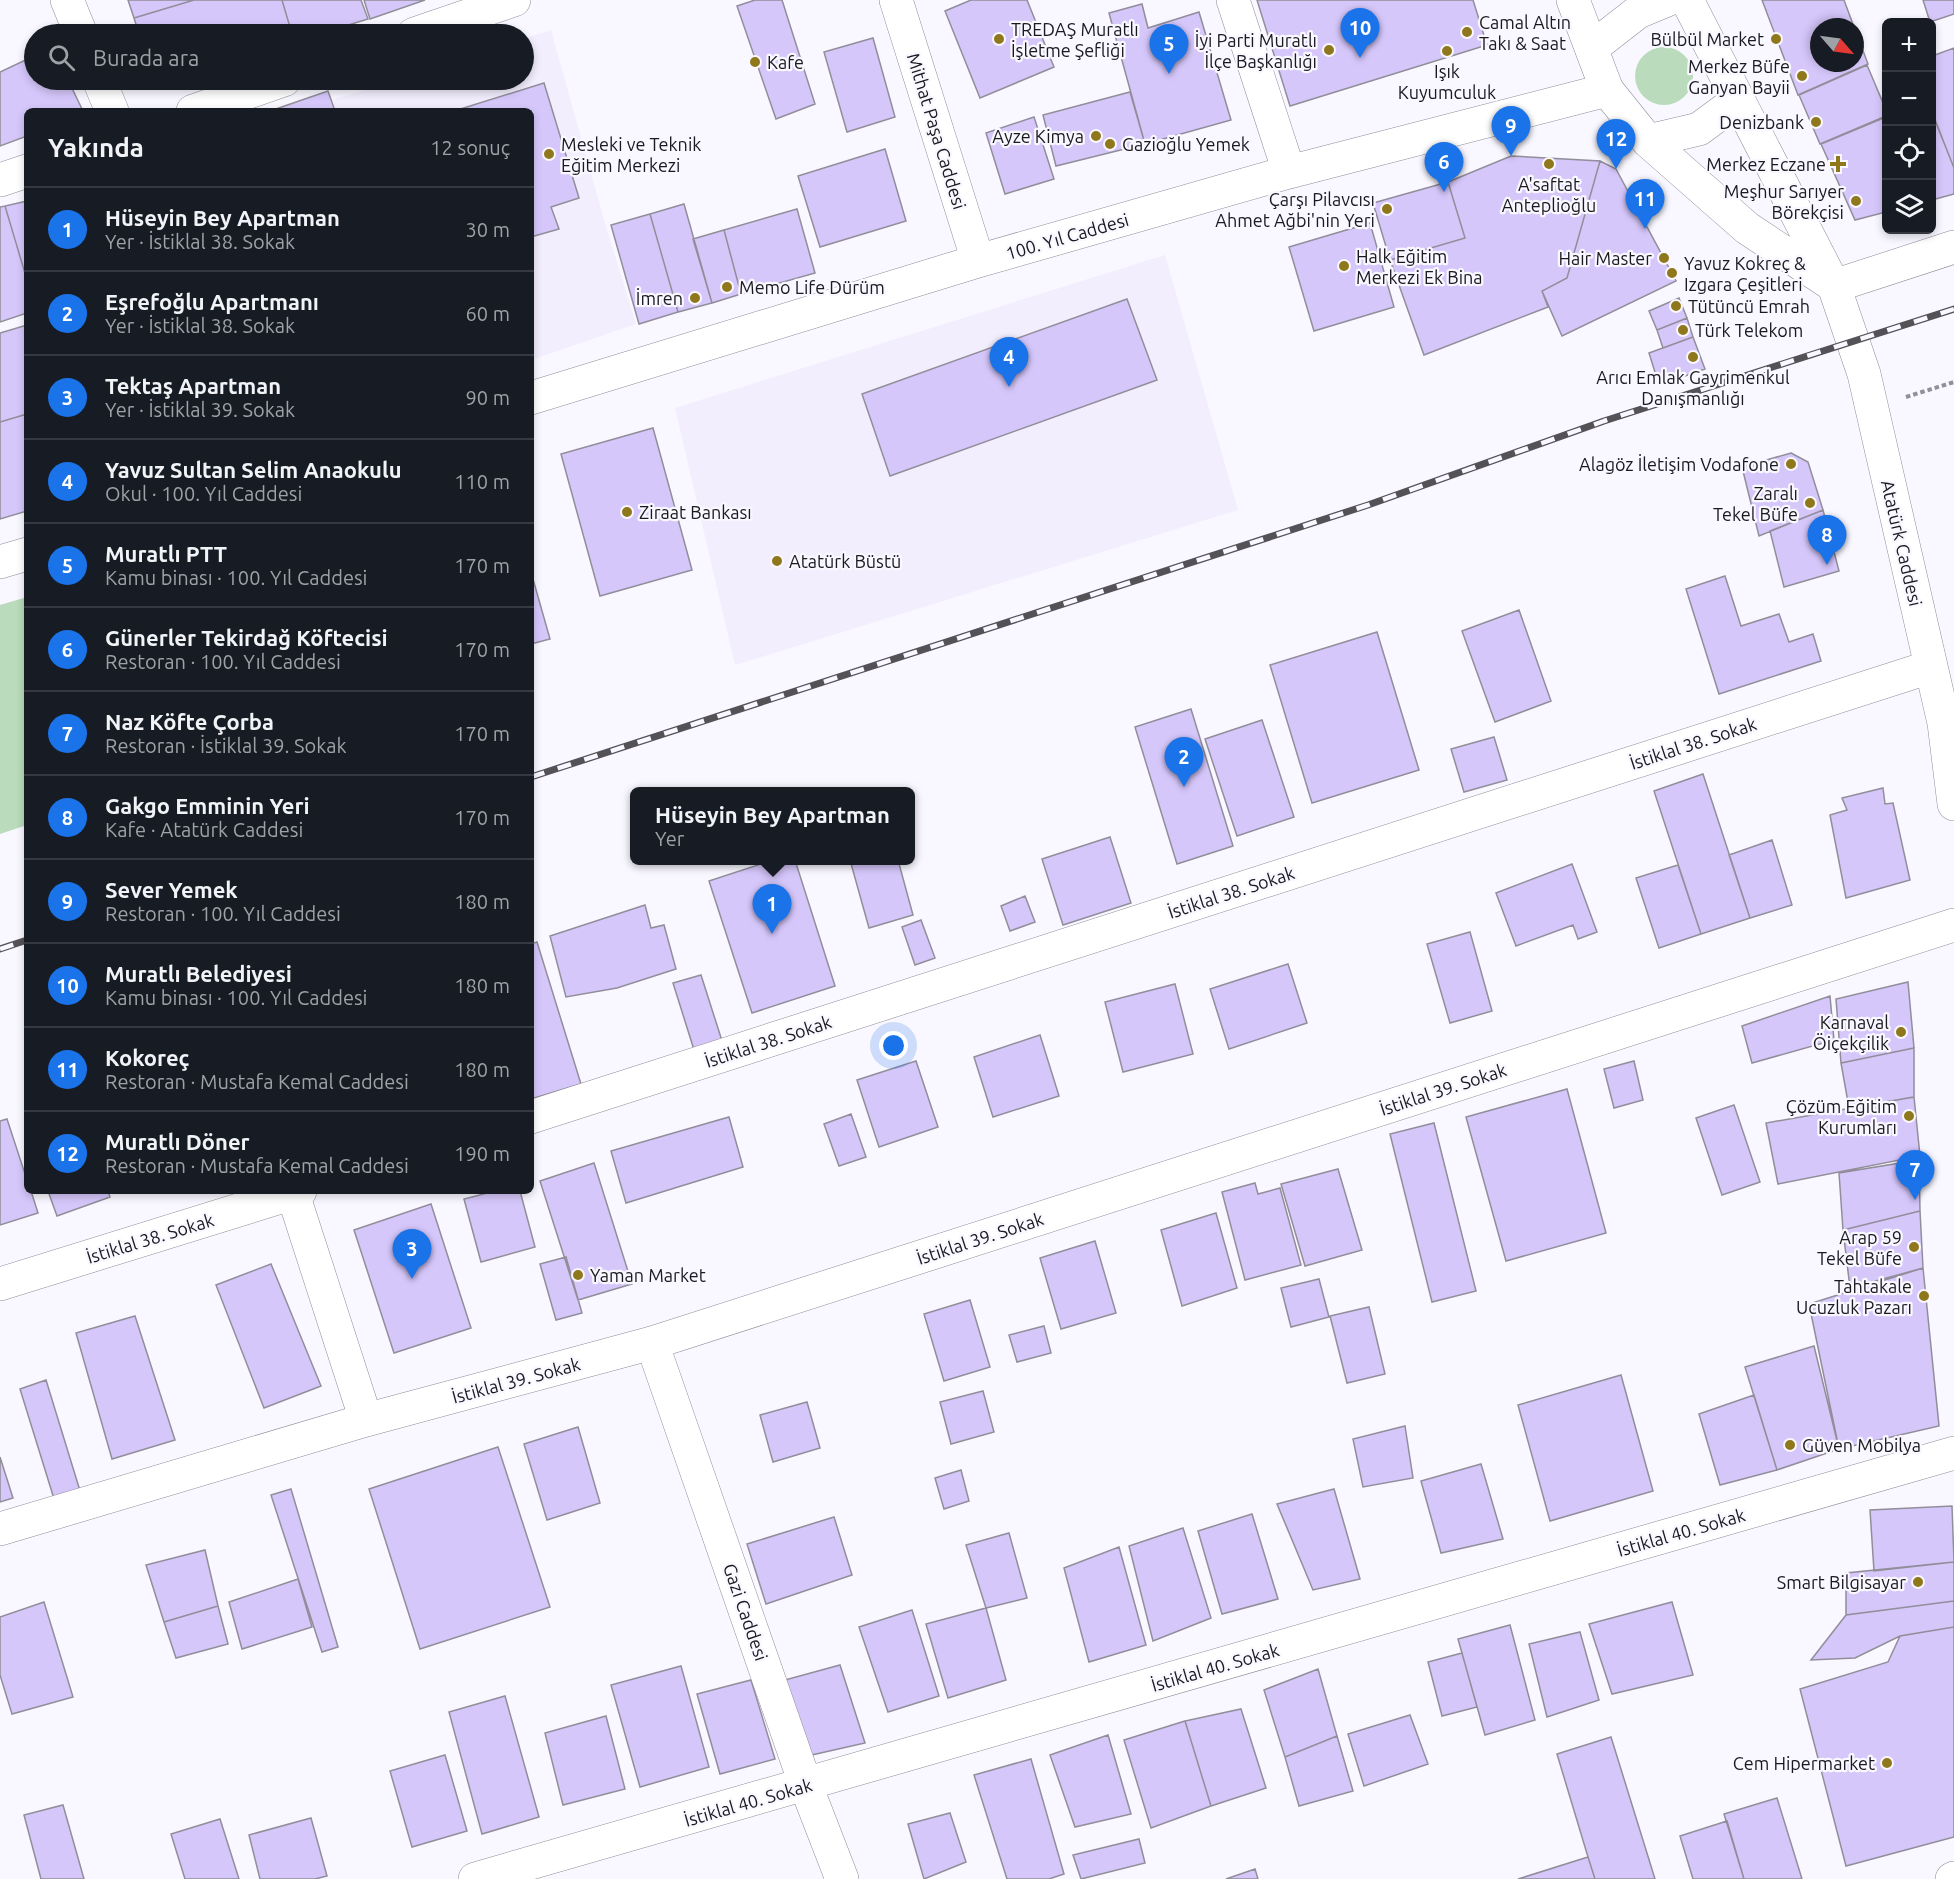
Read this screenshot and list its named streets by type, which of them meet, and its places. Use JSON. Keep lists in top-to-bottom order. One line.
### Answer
{"streets":{"street":["Mithat Paşa Caddesi","100. Yıl Caddesi","Atatürk Caddesi","İstiklal 38. Sokak","İstiklal 39. Sokak","İstiklal 40. Sokak","Gazi Caddesi"]},"crossings":[["Mithat Paşa Caddesi","100. Yıl Caddesi"],["Atatürk Caddesi","İstiklal 38. Sokak"],["İstiklal 39. Sokak","Gazi Caddesi"],["İstiklal 40. Sokak","Gazi Caddesi"]],"places":{"other":["Camal Altın Takı & Saat","TREDAŞ Muratlı İşletme Şefliği","Bülbül Market","İyi Parti Muratlı İlçe Başkanlığı","Işık Kuyumculuk","Kafe","Merkez Büfe Ganyan Bayii","Denizbank","Ayze Kimya","Gazioğlu Yemek","Mesleki ve Teknik Eğitim Merkezi","A'saftat Anteplioğlu","Meşhur Sarıyer Börekçisi","Çarşı Pilavcısı Ahmet Ağbi'nin Yeri","Hair Master","Halk Eğitim Merkezi Ek Bina","Yavuz Kokreç & Izgara Çeşitleri","Memo Life Dürüm","İmren","Tütüncü Emrah","Türk Telekom","Arıcı Emlak Gayrimenkul Danışmanlığı","Alagöz İletişim Vodafone","Zaralı Tekel Büfe","Ziraat Bankası","Atatürk Büstü","Karnaval Öiçekçilik","Çözüm Eğitim Kurumları","Arap 59 Tekel Büfe","Yaman Market","Tahtakale Ucuzluk Pazarı","Güven Mobilya","Smart Bilgisayar","Cem Hipermarket"],"health":["Merkez Eczane"]},"north":"bottom right","page":{"pins":["10","5","9","12","6","11","4","8","2","1","7","3"],"map_buttons":["+","−"],"search":"Burada ara","heading":["Yakında","12 sonuç"],"list":[{"mark":"1","name":"Hüseyin Bey Apartman","note":"Yer · İstiklal 38. Sokak","value":"30 m"},{"mark":"2","name":"Eşrefoğlu Apartmanı","note":"Yer · İstiklal 38. Sokak","value":"60 m"},{"mark":"3","name":"Tektaş Apartman","note":"Yer · İstiklal 39. Sokak","value":"90 m"},{"mark":"4","name":"Yavuz Sultan Selim Anaokulu","note":"Okul · 100. Yıl Caddesi","value":"110 m"},{"mark":"5","name":"Muratlı PTT","note":"Kamu binası · 100. Yıl Caddesi","value":"170 m"},{"mark":"6","name":"Günerler Tekirdağ Köftecisi","note":"Restoran · 100. Yıl Caddesi","value":"170 m"},{"mark":"7","name":"Naz Köfte Çorba","note":"Restoran · İstiklal 39. Sokak","value":"170 m"},{"mark":"8","name":"Gakgo Emminin Yeri","note":"Kafe · Atatürk Caddesi","value":"170 m"},{"mark":"9","name":"Sever Yemek","note":"Restoran · 100. Yıl Caddesi","value":"180 m"},{"mark":"10","name":"Muratlı Belediyesi","note":"Kamu binası · 100. Yıl Caddesi","value":"180 m"},{"mark":"11","name":"Kokoreç","note":"Restoran · Mustafa Kemal Caddesi","value":"180 m"},{"mark":"12","name":"Muratlı Döner","note":"Restoran · Mustafa Kemal Caddesi","value":"190 m"}],"popup":["Hüseyin Bey Apartman","Yer"]}}
